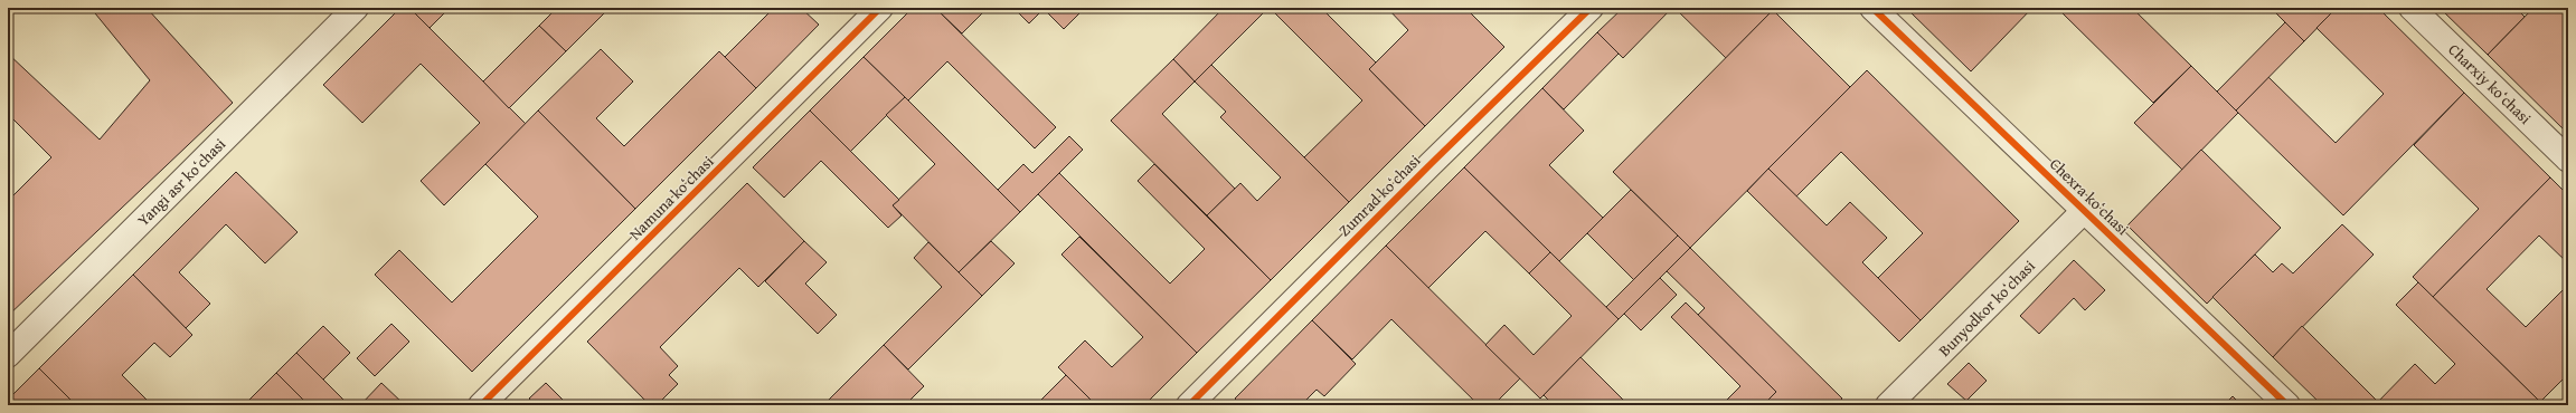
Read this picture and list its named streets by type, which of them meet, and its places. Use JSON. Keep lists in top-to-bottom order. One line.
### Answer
{"streets":{"street":["Charxiy koʻchasi","Yangi asr koʻchasi","Zumrad koʻchasi","Chexra koʻchasi","Namuna koʻchasi","Bunyodkor koʻchasi"]},"crossings":[["Chexra koʻchasi","Bunyodkor koʻchasi"]]}
